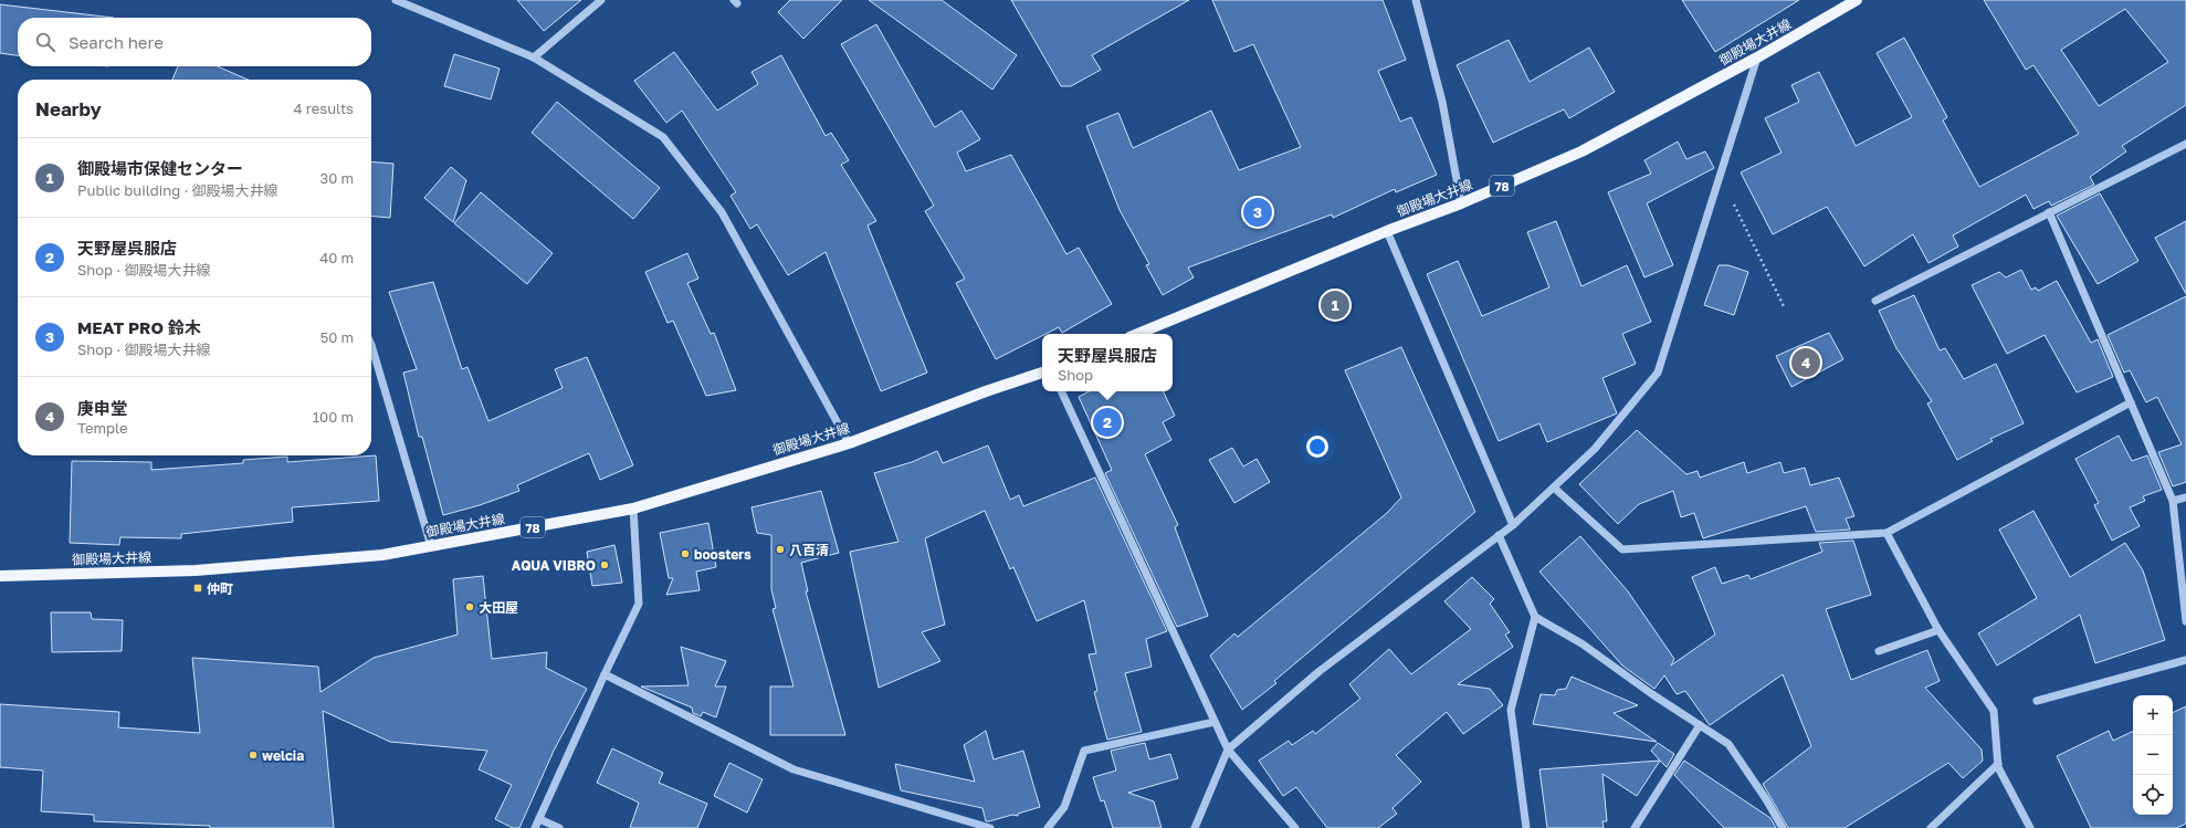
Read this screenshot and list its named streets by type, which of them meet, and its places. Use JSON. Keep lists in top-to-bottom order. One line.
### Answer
{"streets":{"main road":["御殿場大井線","78"]},"places":{"other":["八百清","boosters","AQUA VIBRO","大田屋","welcia"],"transit":["仲町"]},"page":{"search":"Search here","heading":["Nearby","4 results"],"list":[{"mark":"1","name":"御殿場市保健センター","note":"Public building · 御殿場大井線","value":"30 m"},{"mark":"2","name":"天野屋呉服店","note":"Shop · 御殿場大井線","value":"40 m"},{"mark":"3","name":"MEAT PRO 鈴木","note":"Shop · 御殿場大井線","value":"50 m"},{"mark":"4","name":"庚申堂","note":"Temple","value":"100 m"}],"pins":["3","1","4","2"],"popup":["天野屋呉服店","Shop"],"map_buttons":["+","−"]}}
